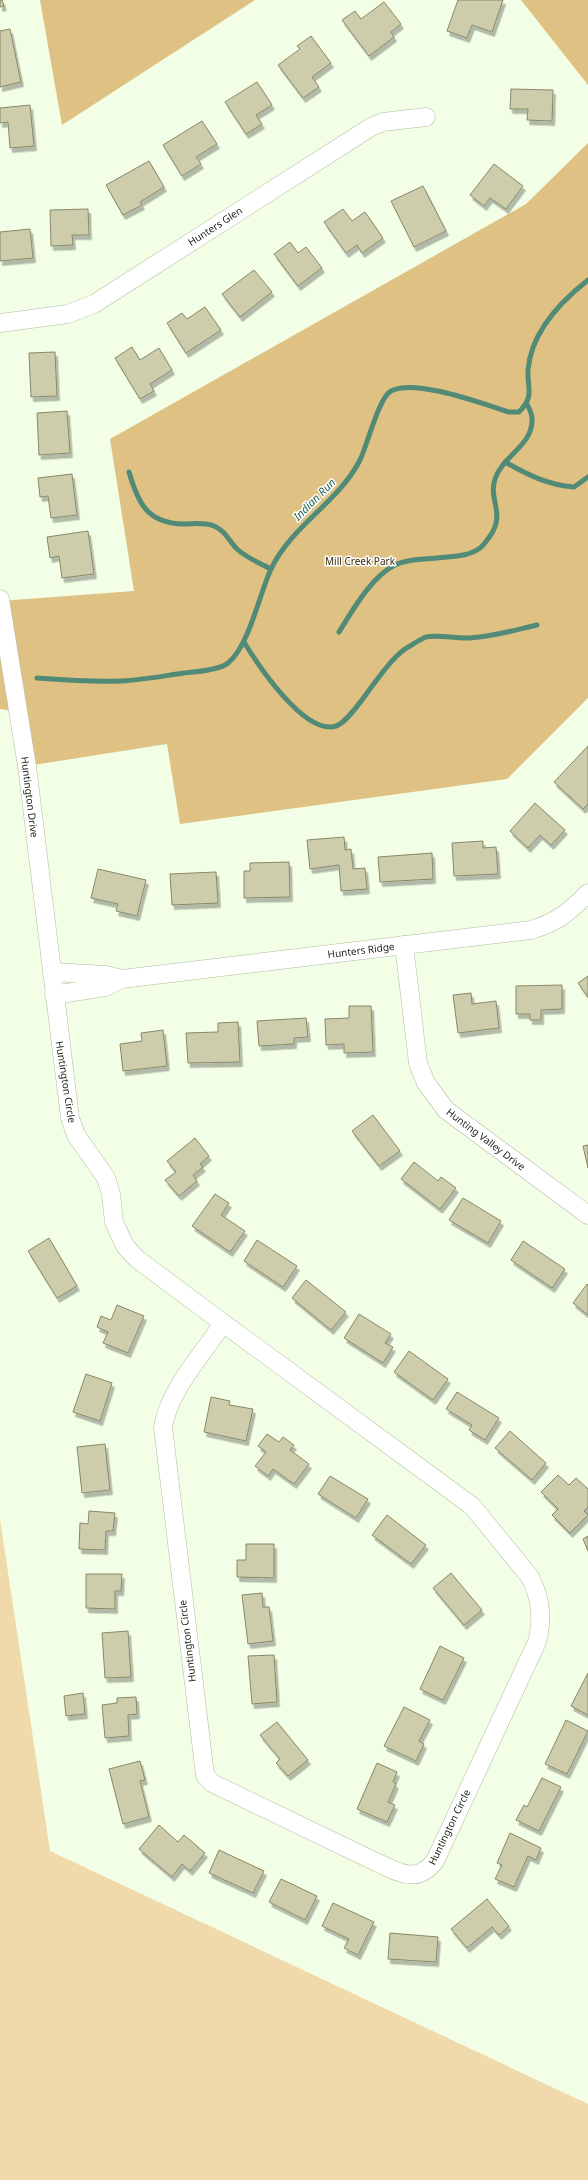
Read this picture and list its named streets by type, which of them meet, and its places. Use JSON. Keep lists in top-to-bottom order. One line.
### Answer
{"streets":{"street":["Hunters Glen","Huntington Drive","Hunters Ridge","Huntington Circle","Hunting Valley Drive"]},"crossings":[["Huntington Drive","Hunters Ridge"],["Huntington Drive","Huntington Circle"],["Hunters Ridge","Huntington Circle"],["Hunters Ridge","Hunting Valley Drive"]],"water":["Indian Run"],"parks":["Mill Creek Park"]}
